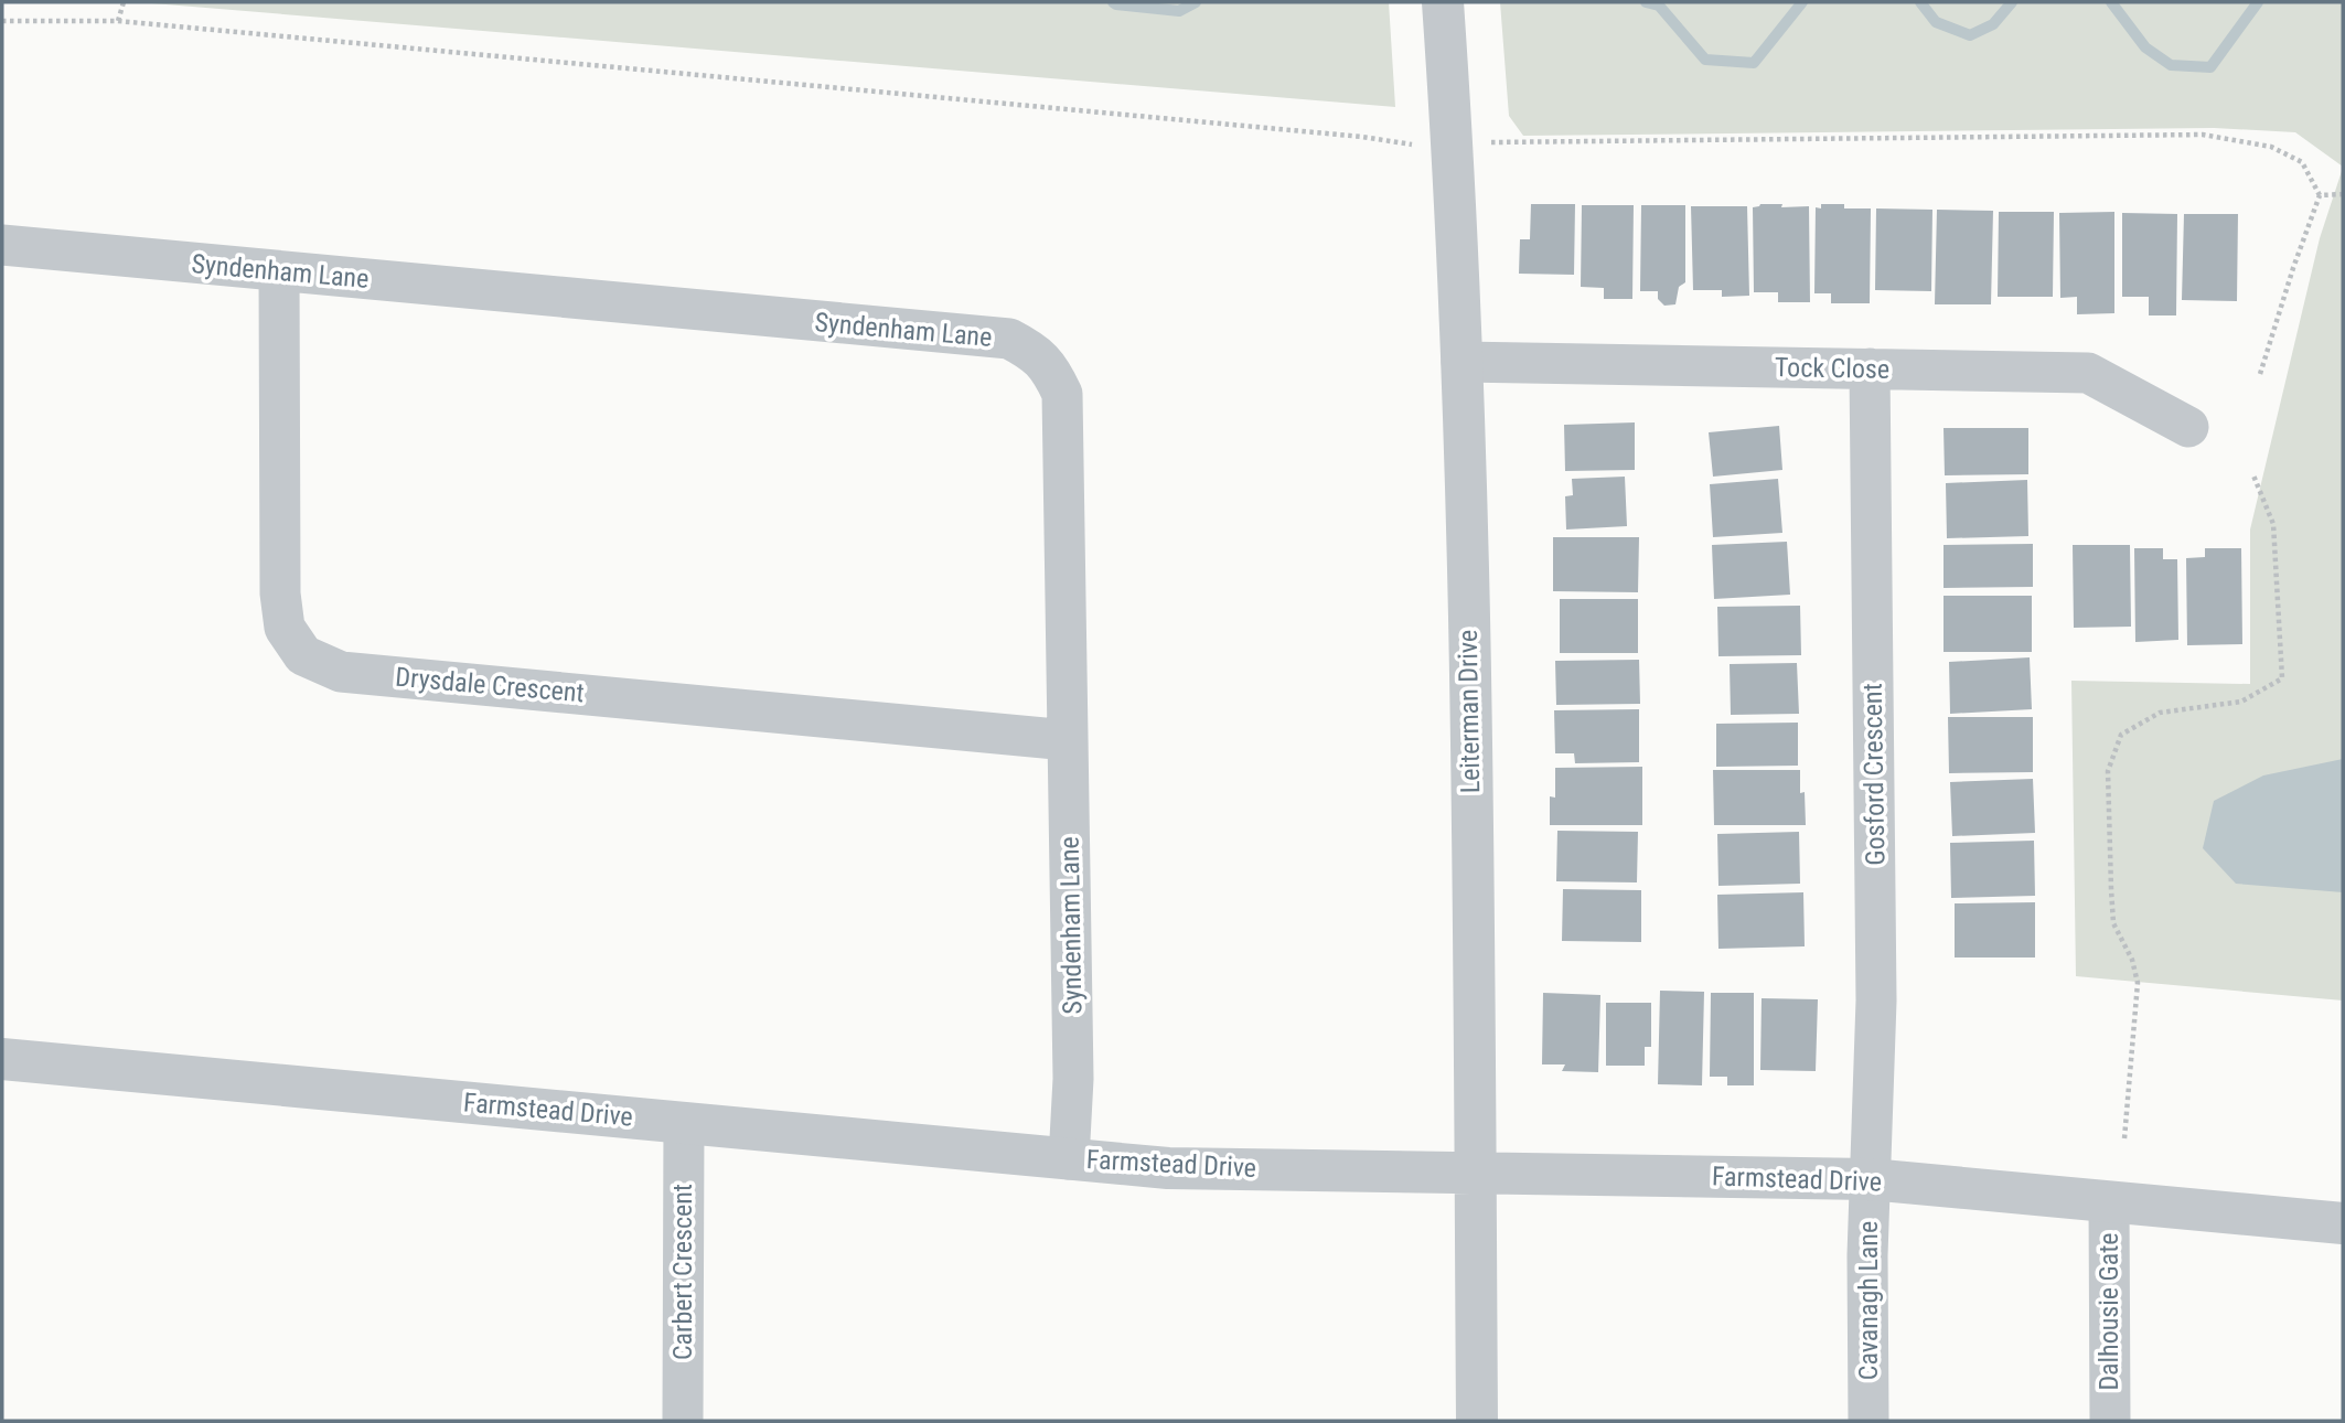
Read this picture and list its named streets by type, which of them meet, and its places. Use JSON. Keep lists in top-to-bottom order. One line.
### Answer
{"streets":{"street":["Syndenham Lane","Tock Close","Drysdale Crescent","Leiterman Drive","Gosford Crescent","Farmstead Drive","Carbert Crescent","Cavanagh Lane","Dalhousie Gate"]},"crossings":[["Syndenham Lane","Drysdale Crescent"],["Syndenham Lane","Farmstead Drive"],["Tock Close","Leiterman Drive"],["Tock Close","Gosford Crescent"],["Leiterman Drive","Farmstead Drive"],["Gosford Crescent","Farmstead Drive"],["Gosford Crescent","Cavanagh Lane"],["Farmstead Drive","Carbert Crescent"],["Farmstead Drive","Cavanagh Lane"],["Farmstead Drive","Dalhousie Gate"]]}
